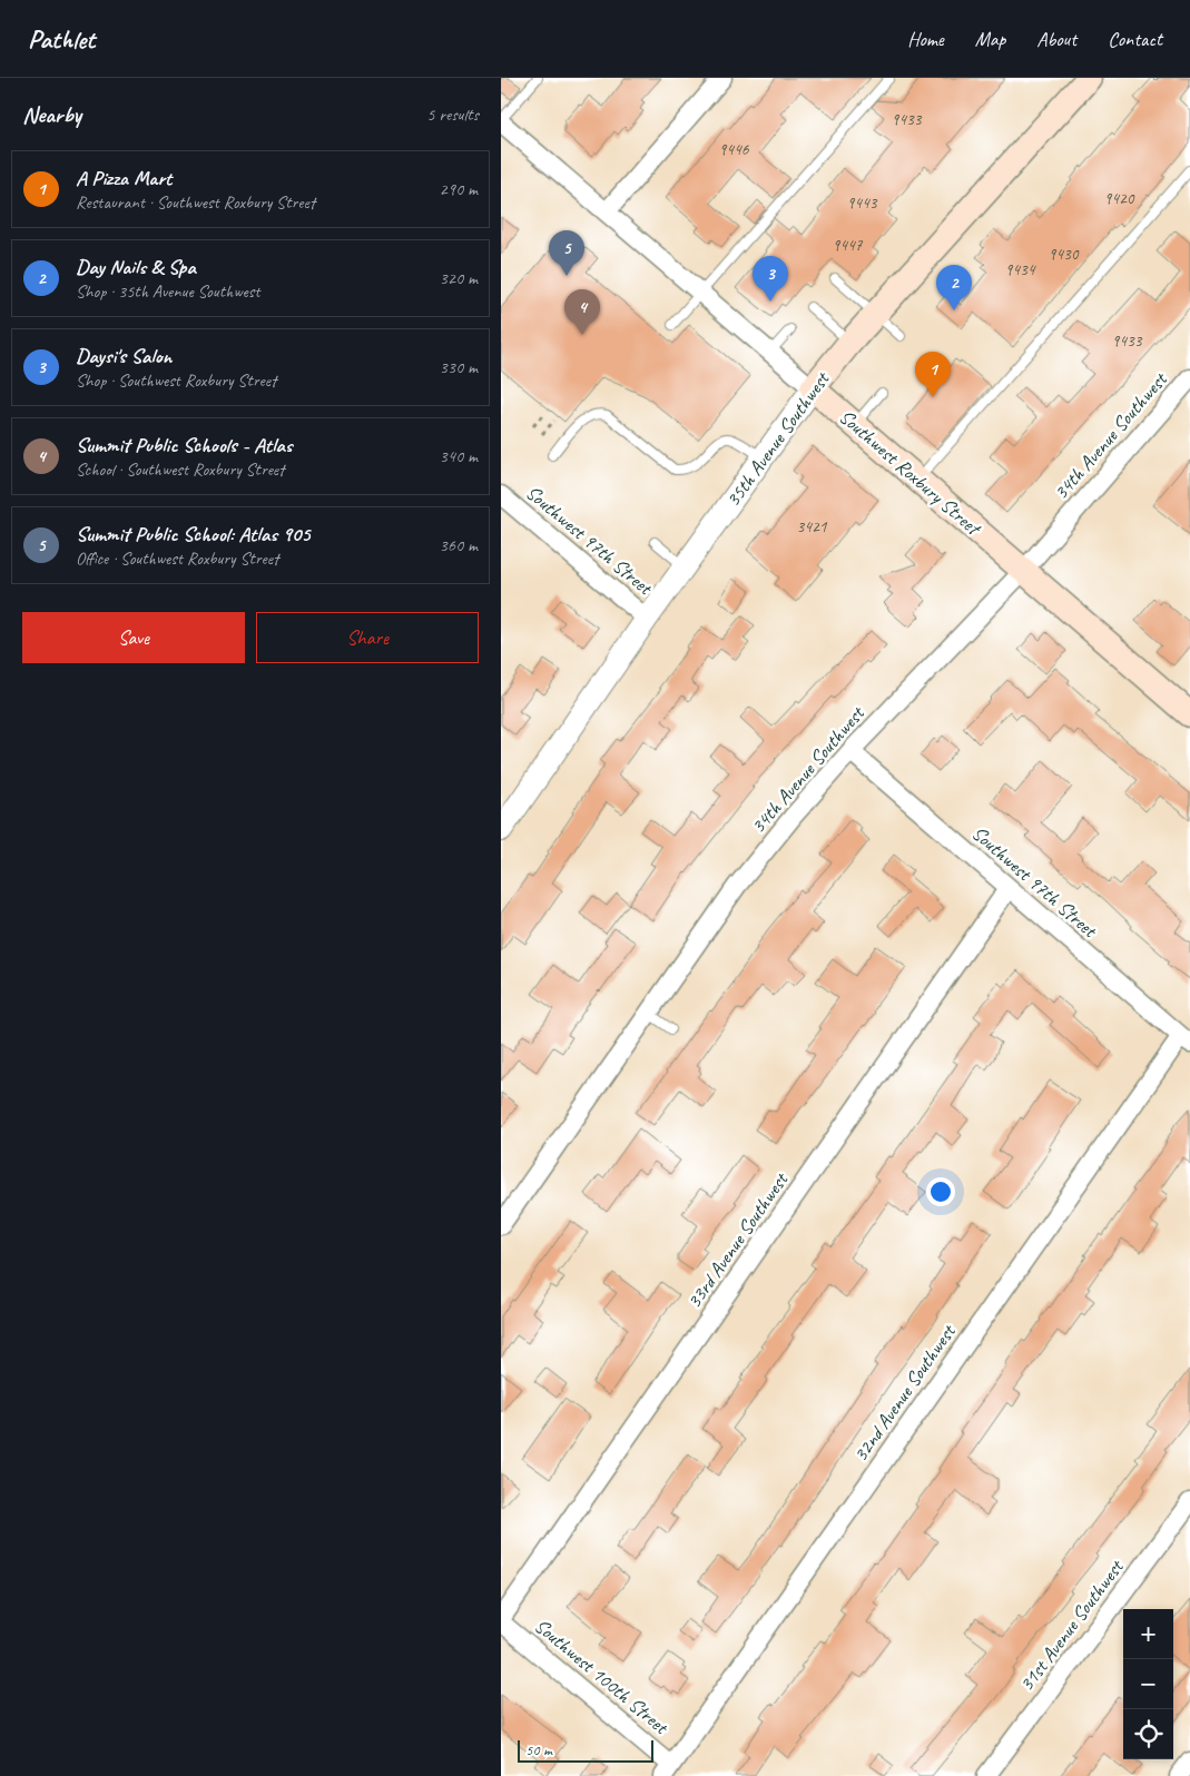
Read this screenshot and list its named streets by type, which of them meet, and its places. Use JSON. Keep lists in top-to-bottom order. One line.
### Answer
{"streets":{"main road":["35th Avenue Southwest","Southwest Roxbury Street"],"street":["34th Avenue Southwest","Southwest 97th Street","33rd Avenue Southwest","32nd Avenue Southwest","31st Avenue Southwest","Southwest 100th Street"]},"crossings":[["34th Avenue Southwest","Southwest Roxbury Street"],["34th Avenue Southwest","Southwest 97th Street"],["35th Avenue Southwest","Southwest Roxbury Street"],["35th Avenue Southwest","Southwest 97th Street"],["Southwest 97th Street","33rd Avenue Southwest"],["Southwest 97th Street","32nd Avenue Southwest"],["33rd Avenue Southwest","Southwest 100th Street"],["32nd Avenue Southwest","Southwest 100th Street"]],"house_numbers":["9433","9446","9420","9443","9447","9430","9434","9433","3421"],"scale_bar":"50 m","page":{"header":"Pathlet","nav":["Home","Map","About","Contact"],"heading":["Nearby","5 results"],"list":[{"mark":"1","name":"A Pizza Mart","note":"Restaurant · Southwest Roxbury Street","value":"290 m"},{"mark":"2","name":"Day Nails & Spa","note":"Shop · 35th Avenue Southwest","value":"320 m"},{"mark":"3","name":"Daysi's Salon","note":"Shop · Southwest Roxbury Street","value":"330 m"},{"mark":"4","name":"Summit Public Schools - Atlas","note":"School · Southwest Roxbury Street","value":"340 m"},{"mark":"5","name":"Summit Public School: Atlas 905","note":"Office · Southwest Roxbury Street","value":"360 m"}],"pins":["5","3","2","4","1"],"buttons":["Save","Share"],"map_buttons":["+","−"],"scale":"50 m"}}
